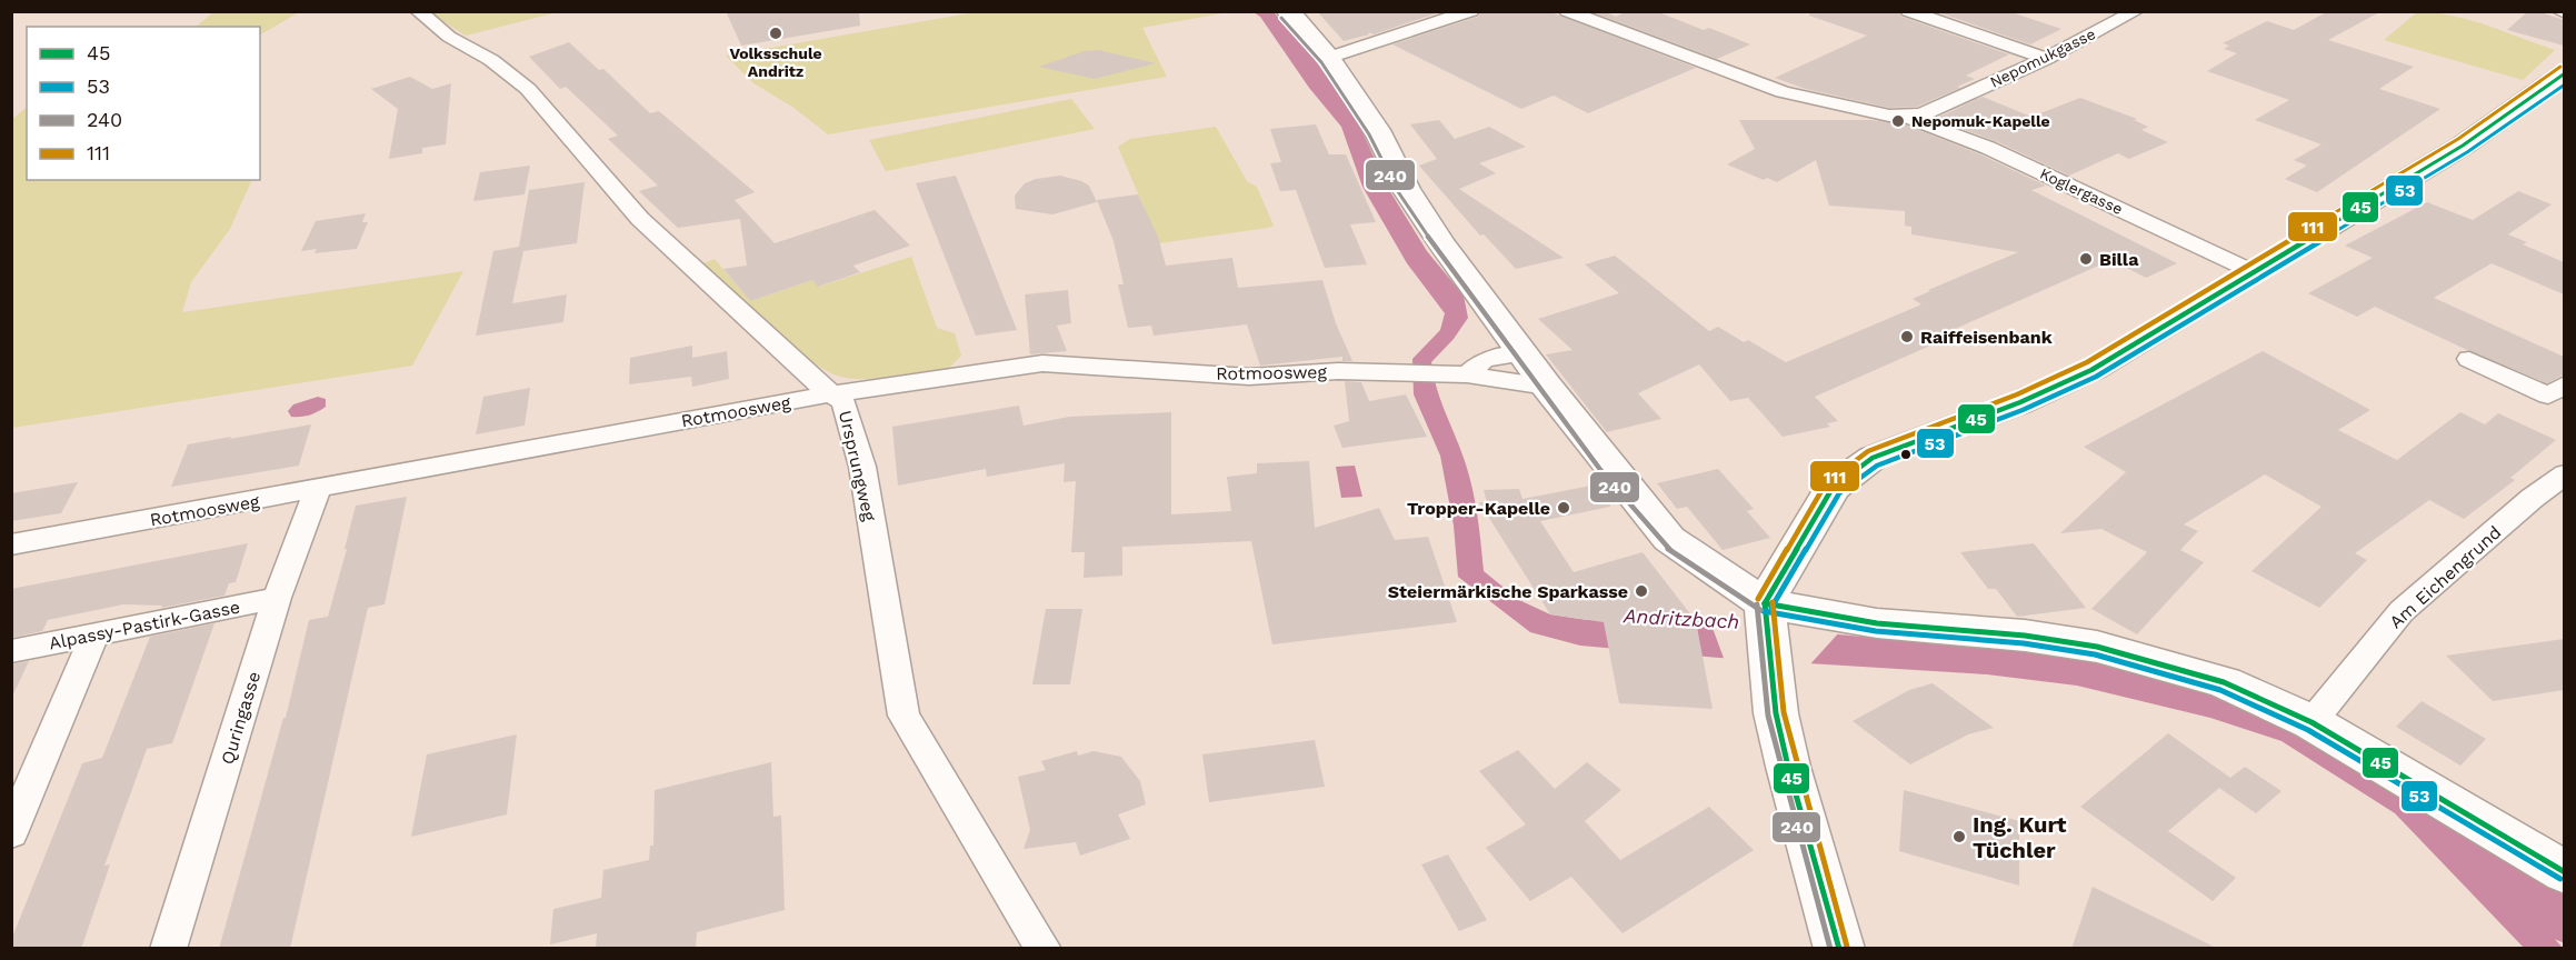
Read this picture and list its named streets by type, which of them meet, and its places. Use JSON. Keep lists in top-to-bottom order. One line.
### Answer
{"streets":{"street":["Nepomukgasse","Koglergasse","Rotmoosweg","Ursprungweg","Am Eichengrund","Alpassy-Pastirk-Gasse","Quringasse"]},"crossings":[["Nepomukgasse","Koglergasse"],["Rotmoosweg","Ursprungweg"],["Rotmoosweg","Quringasse"],["Alpassy-Pastirk-Gasse","Quringasse"]],"water":["Andritzbach"],"places":["Volksschule Andritz","Nepomuk-Kapelle","Billa","Raiffeisenbank","Tropper-Kapelle","Steiermärkische Sparkasse","Ing. Kurt Tüchler"],"lines":["transit line 240","transit line 111","transit line 45","transit line 53"],"legend":["45","53","240","111"]}
